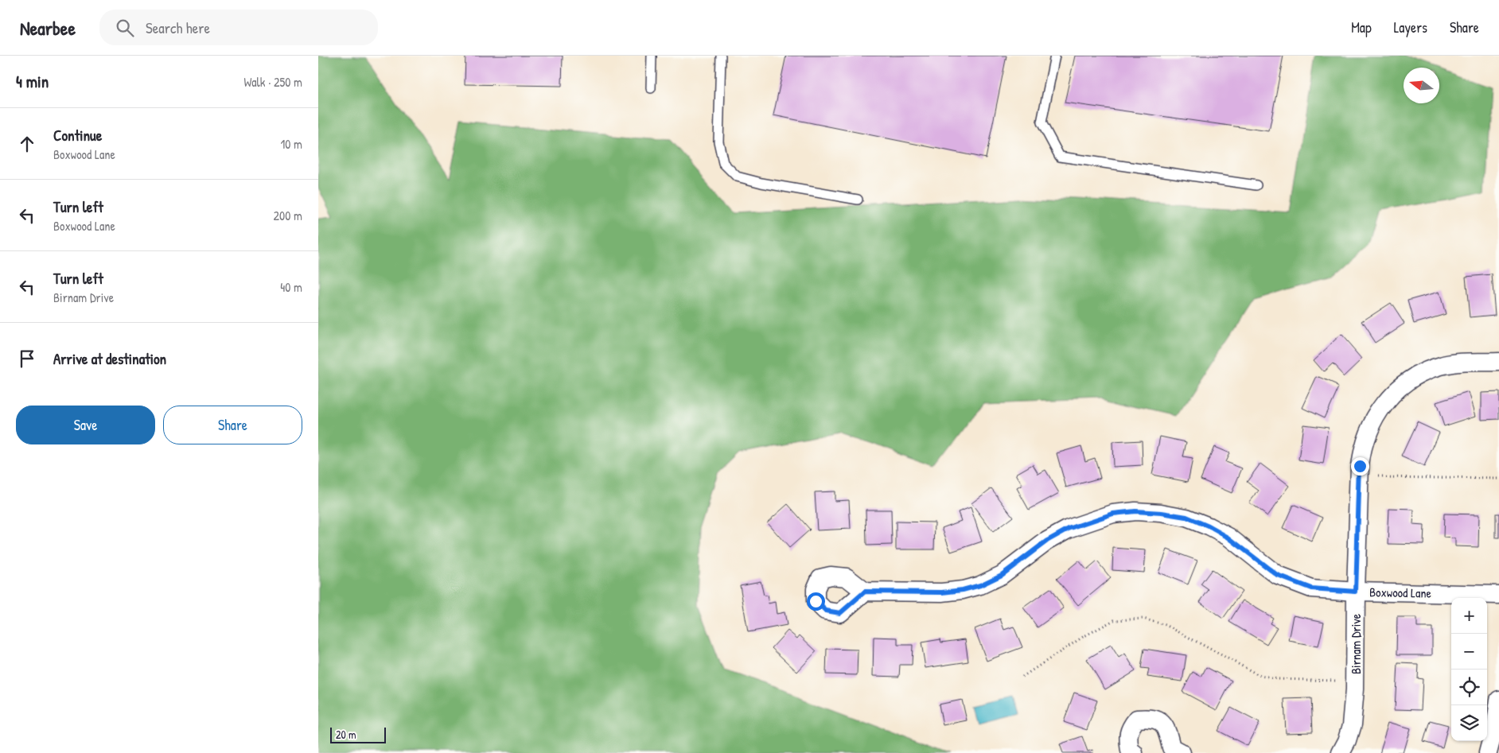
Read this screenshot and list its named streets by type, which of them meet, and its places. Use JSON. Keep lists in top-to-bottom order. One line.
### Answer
{"streets":{"street":["Boxwood Lane","Birnam Drive"]},"crossings":[["Boxwood Lane","Birnam Drive"]],"scale_bar":"20 m","north":"left","page":{"header":"Nearbee","search":"Search here","nav":["Map","Layers","Share"],"heading":["4 min","Walk · 250 m"],"list":[["Continue","Boxwood Lane","10 m"],["Turn left","Boxwood Lane","200 m"],["Turn left","Birnam Drive","40 m"],"Arrive at destination"],"buttons":["Save","Share"],"map_buttons":["+","−"],"scale":"20 m"}}
